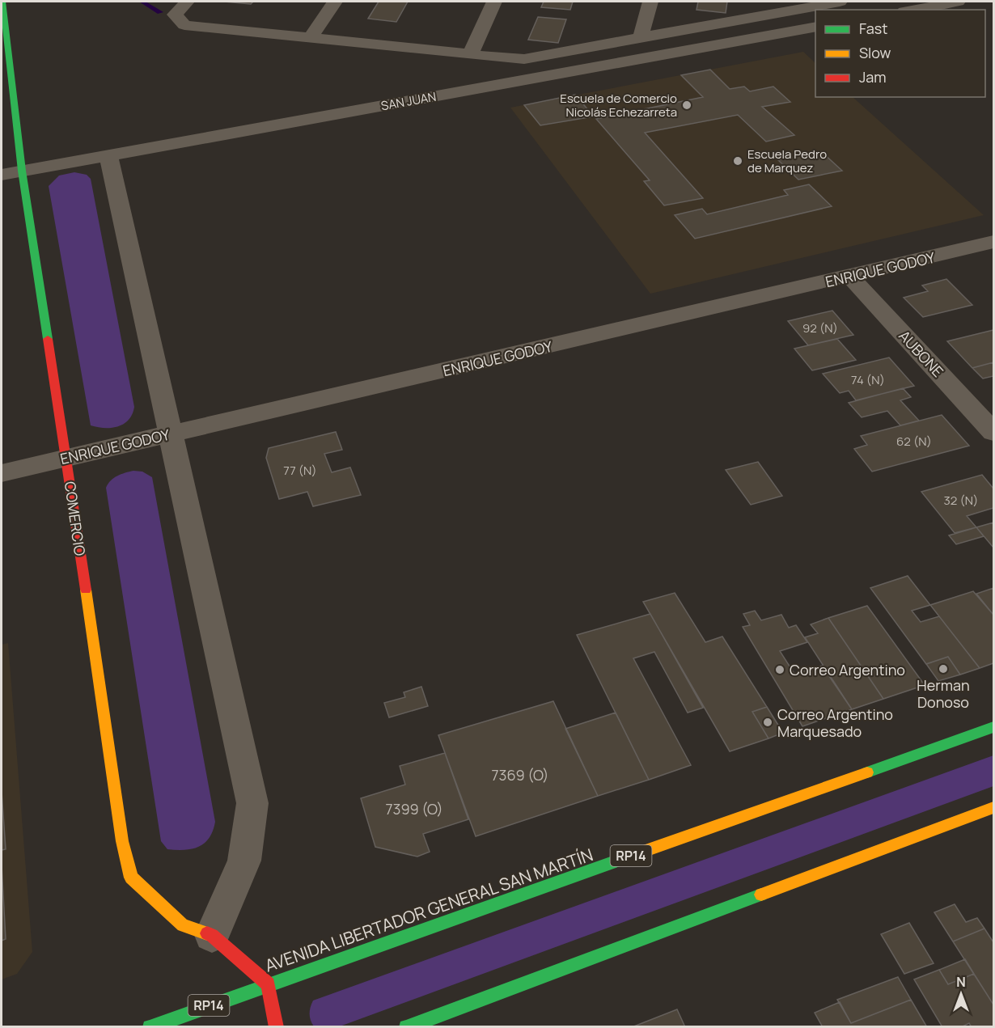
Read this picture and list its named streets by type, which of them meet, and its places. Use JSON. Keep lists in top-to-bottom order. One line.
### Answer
{"streets":{"street":["SAN JUAN","ENRIQUE GODOY","AUBONE","COMERCIO","RP14","AVENIDA LIBERTADOR GENERAL SAN MARTÍN"]},"crossings":[["SAN JUAN","COMERCIO"],["ENRIQUE GODOY","AUBONE"],["ENRIQUE GODOY","COMERCIO"],["COMERCIO","AVENIDA LIBERTADOR GENERAL SAN MARTÍN"]],"places":["Escuela de Comercio Nicolás Echezarreta","Escuela Pedro de Marquez","Herman Donoso","Correo Argentino","Correo Argentino Marquesado"],"house_numbers":["92 (N)","74 (N)","62 (N)","77 (N)","32 (N)","7369 (O)","7399 (O)"],"legend":["Fast","Slow","Jam"],"north":"top"}
